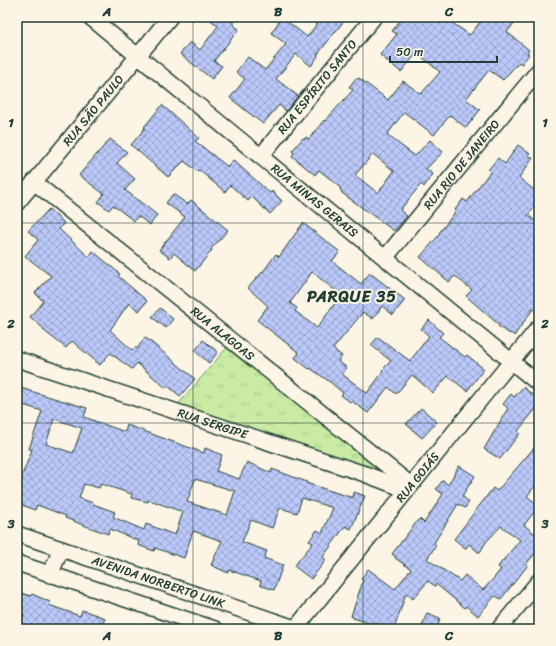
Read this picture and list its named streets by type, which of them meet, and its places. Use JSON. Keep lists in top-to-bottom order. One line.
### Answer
{"streets":{"street":["RUA ESPÍRITO SANTO","RUA SÃO PAULO","RUA RIO DE JANEIRO","RUA MINAS GERAIS","RUA ALAGOAS","RUA SERGIPE","RUA GOIÁS","AVENIDA NORBERTO LINK"]},"crossings":[["RUA ESPÍRITO SANTO","RUA MINAS GERAIS"],["RUA SÃO PAULO","RUA MINAS GERAIS"],["RUA SÃO PAULO","RUA ALAGOAS"],["RUA RIO DE JANEIRO","RUA MINAS GERAIS"],["RUA MINAS GERAIS","RUA GOIÁS"],["RUA ALAGOAS","RUA SERGIPE"],["RUA ALAGOAS","RUA GOIÁS"],["RUA SERGIPE","RUA GOIÁS"],["RUA GOIÁS","AVENIDA NORBERTO LINK"]],"districts":["PARQUE 35"],"scale_bar":"50 m","grid":{"columns":["A","B","C"],"rows":["1","2","3"]}}
